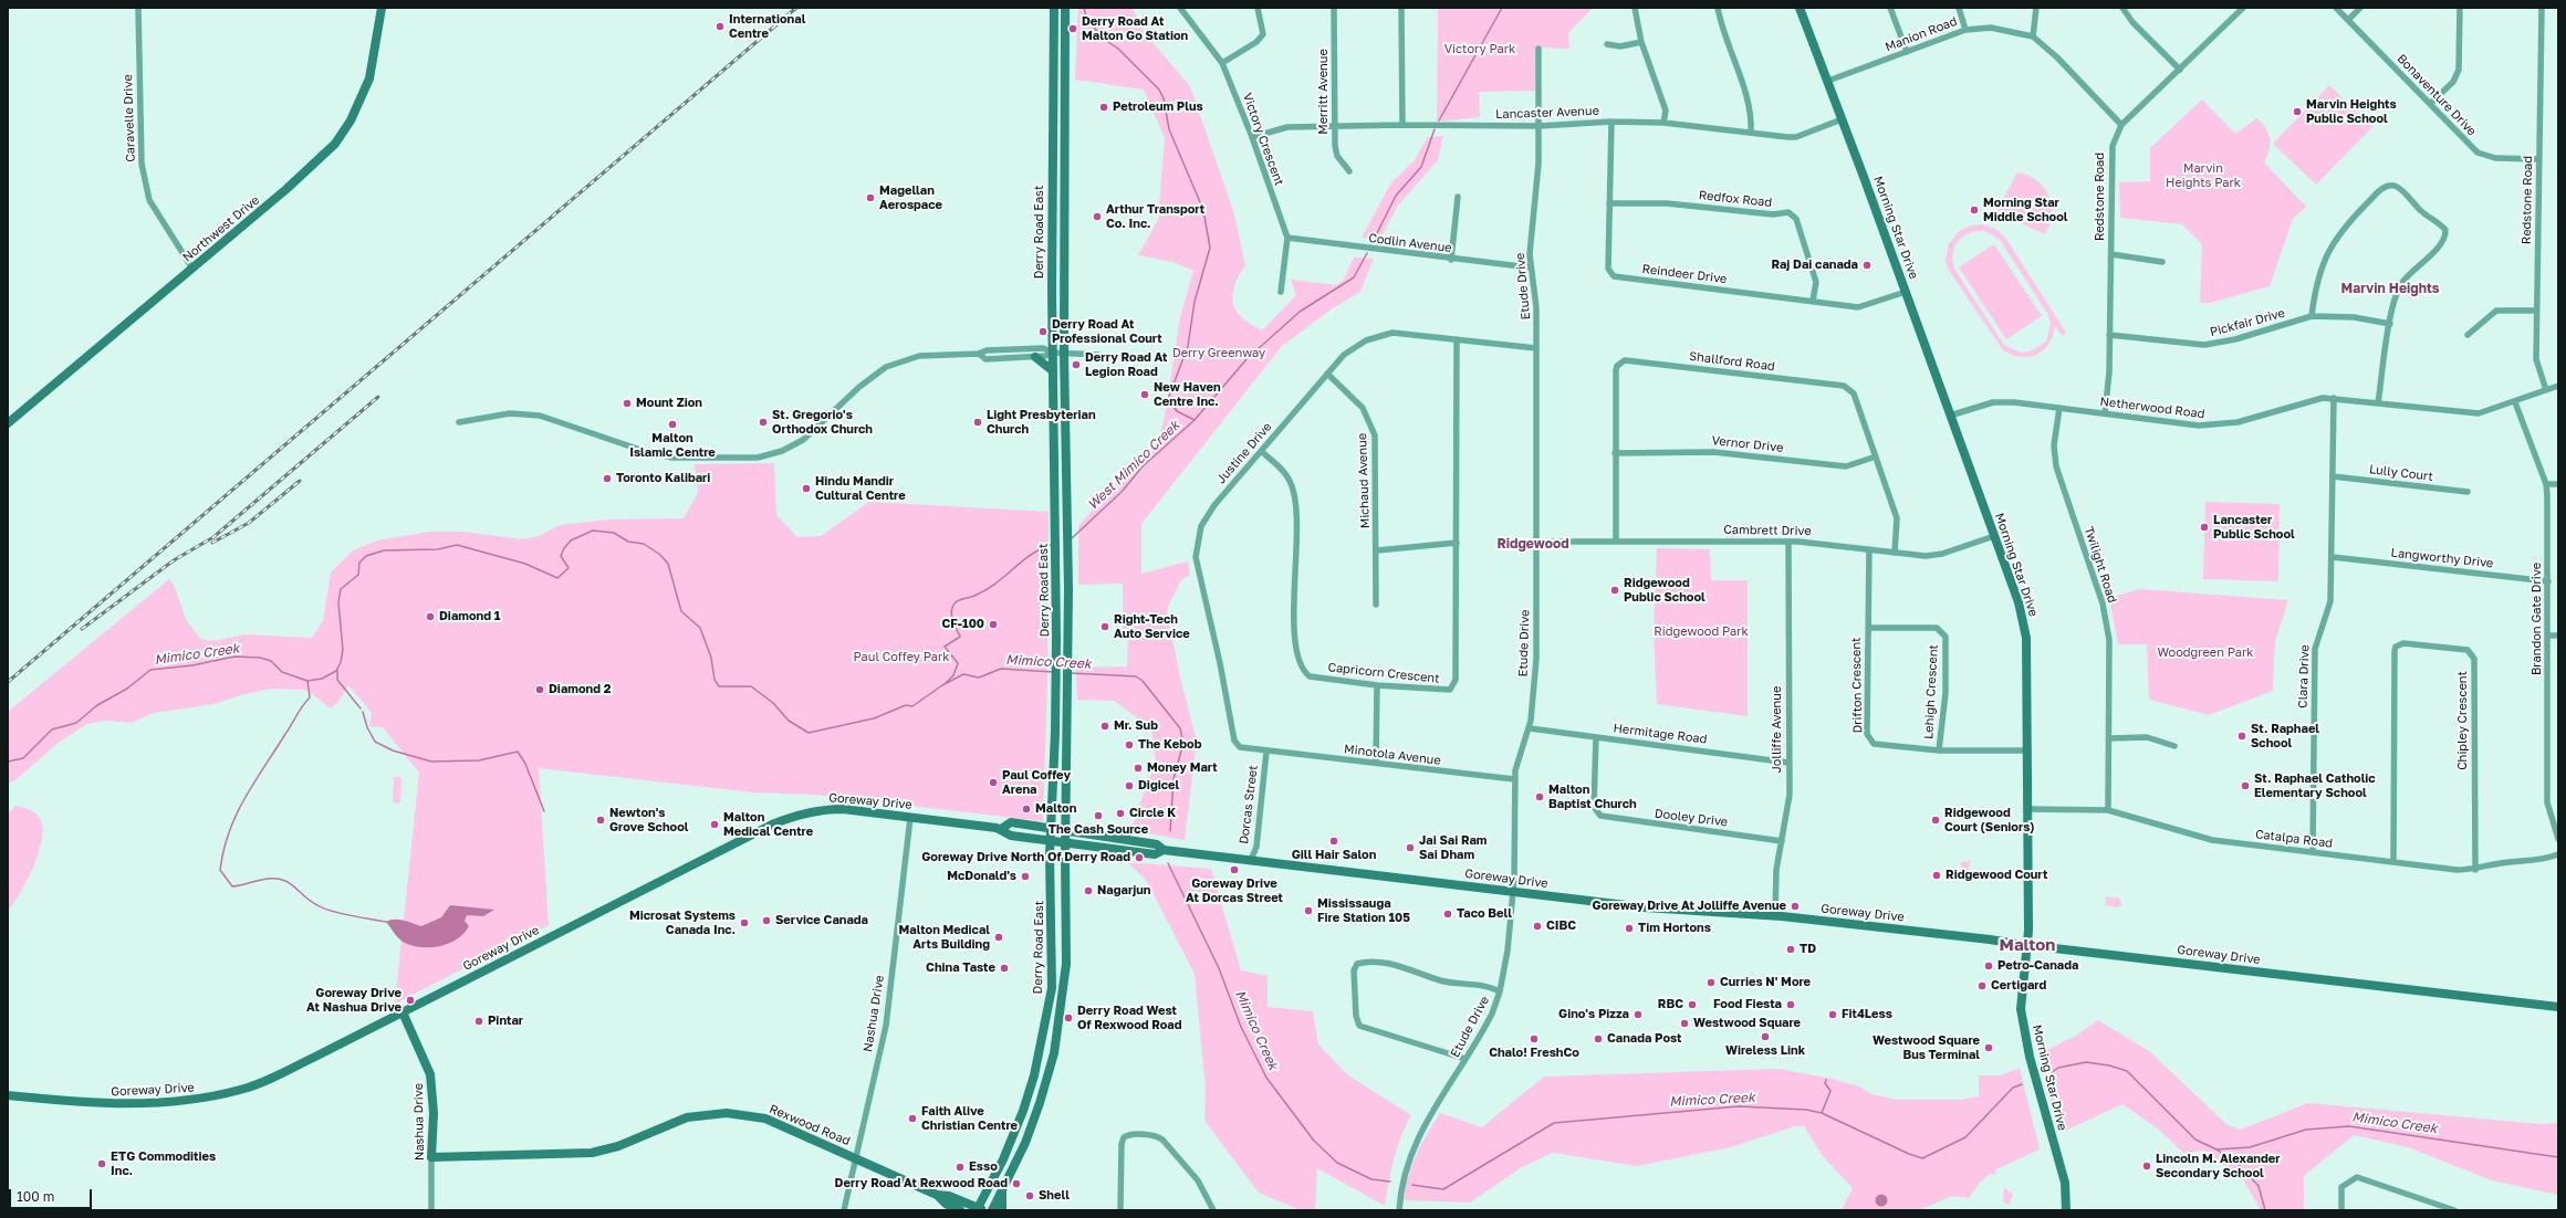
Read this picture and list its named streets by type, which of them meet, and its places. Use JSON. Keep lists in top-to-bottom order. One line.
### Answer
{"streets":{"main road":["Morning Star Drive","Northwest Drive","Derry Road East","Goreway Drive","Nashua Drive","Rexwood Road"],"street":["Manion Road","Merritt Avenue","Bonaventure Drive","Lancaster Avenue","Caravelle Drive","Victory Crescent","Redstone Road","Redfox Road","Codlin Avenue","Reindeer Drive","Etude Drive","Pickfair Drive","Shallford Road","Netherwood Road","Vernor Drive","Justine Drive","Lully Court","Michaud Avenue","Cambrett Drive","Langworthy Drive","Twilight Road","Brandon Gate Drive","Capricorn Crescent","Clara Drive","Drifton Crescent","Lehigh Crescent","Chipley Crescent","Jolliffe Avenue","Hermitage Road","Minotola Avenue","Dorcas Street","Dooley Drive","Catalpa Road"]},"crossings":[["Manion Road","Redstone Road"],["Manion Road","Morning Star Drive"],["Merritt Avenue","Lancaster Avenue"],["Bonaventure Drive","Redstone Road"],["Lancaster Avenue","Victory Crescent"],["Lancaster Avenue","Morning Star Drive"],["Lancaster Avenue","Reindeer Drive"],["Lancaster Avenue","Etude Drive"],["Caravelle Drive","Northwest Drive"],["Victory Crescent","Codlin Avenue"],["Redstone Road","Pickfair Drive"],["Redstone Road","Netherwood Road"],["Redfox Road","Reindeer Drive"],["Morning Star Drive","Reindeer Drive"],["Morning Star Drive","Netherwood Road"],["Morning Star Drive","Cambrett Drive"],["Morning Star Drive","Drifton Crescent"],["Morning Star Drive","Goreway Drive"],["Morning Star Drive","Catalpa Road"],["Derry Road East","Goreway Drive"],["Derry Road East","Rexwood Road"],["Codlin Avenue","Etude Drive"],["Etude Drive","Justine Drive"],["Etude Drive","Cambrett Drive"],["Etude Drive","Hermitage Road"],["Etude Drive","Minotola Avenue"],["Etude Drive","Goreway Drive"],["Shallford Road","Vernor Drive"],["Shallford Road","Cambrett Drive"],["Netherwood Road","Twilight Road"],["Netherwood Road","Brandon Gate Drive"],["Netherwood Road","Clara Drive"],["Justine Drive","Michaud Avenue"],["Justine Drive","Capricorn Crescent"],["Justine Drive","Minotola Avenue"],["Justine Drive","Dorcas Street"],["Lully Court","Clara Drive"],["Cambrett Drive","Drifton Crescent"],["Cambrett Drive","Jolliffe Avenue"],["Langworthy Drive","Brandon Gate Drive"],["Langworthy Drive","Clara Drive"],["Twilight Road","Catalpa Road"],["Clara Drive","Catalpa Road"],["Drifton Crescent","Lehigh Crescent"],["Chipley Crescent","Catalpa Road"],["Jolliffe Avenue","Hermitage Road"],["Jolliffe Avenue","Goreway Drive"],["Jolliffe Avenue","Dooley Drive"],["Hermitage Road","Dooley Drive"],["Minotola Avenue","Dorcas Street"],["Goreway Drive","Dorcas Street"],["Goreway Drive","Nashua Drive"],["Nashua Drive","Rexwood Road"]],"districts":["Marvin Heights","Ridgewood","Malton"],"water":["West Mimico Creek","Mimico Creek"],"parks":["Victory Park","Marvin Heights Park","Derry Greenway","Ridgewood Park","Woodgreen Park","Paul Coffey Park"],"places":["International Centre","Derry Road At Malton Go Station","Petroleum Plus","Marvin Heights Public School","Magellan Aerospace","Morning Star Middle School","Arthur Transport Co. Inc.","Raj Dai canada","Derry Road At Professional Court","Derry Road At Legion Road","New Haven Centre Inc.","Mount Zion","St. Gregorio's Orthodox Church","Light Presbyterian Church","Malton Islamic Centre","Toronto Kalibari","Hindu Mandir Cultural Centre","Lancaster Public School","Ridgewood Public School","Diamond 1","CF-100","Right-Tech Auto Service","Diamond 2","Mr. Sub","St. Raphael School","The Kebob","Money Mart","Paul Coffey Arena","Digicel","St. Raphael Catholic Elementary School","Malton Baptist Church","Malton","Circle K","The Cash Source","Newton's Grove School","Ridgewood Court (Seniors)","Malton Medical Centre","Gill Hair Salon","Jai Sai Ram Sai Dham","Goreway Drive North Of Derry Road","Goreway Drive At Dorcas Street","Ridgewood Court","McDonald's","Nagarjun","Goreway Drive At Jolliffe Avenue","Mississauga Fire Station 105","Taco Bell","Service Canada","Microsat Systems Canada Inc.","CIBC","Tim Hortons","Malton Medical Arts Building","TD","Petro-Canada","China Taste","Curries N' More","Certigard","Goreway Drive At Nashua Drive","RBC","Food Fiesta","Gino's Pizza","Fit4Less","Derry Road West Of Rexwood Road","Pintar","Westwood Square","Wireless Link","Chalo! FreshCo","Canada Post","Westwood Square Bus Terminal","Faith Alive Christian Centre","ETG Commodities Inc.","Lincoln M. Alexander Secondary School","Esso","Derry Road At Rexwood Road","Shell"],"scale_bar":"100 m"}
